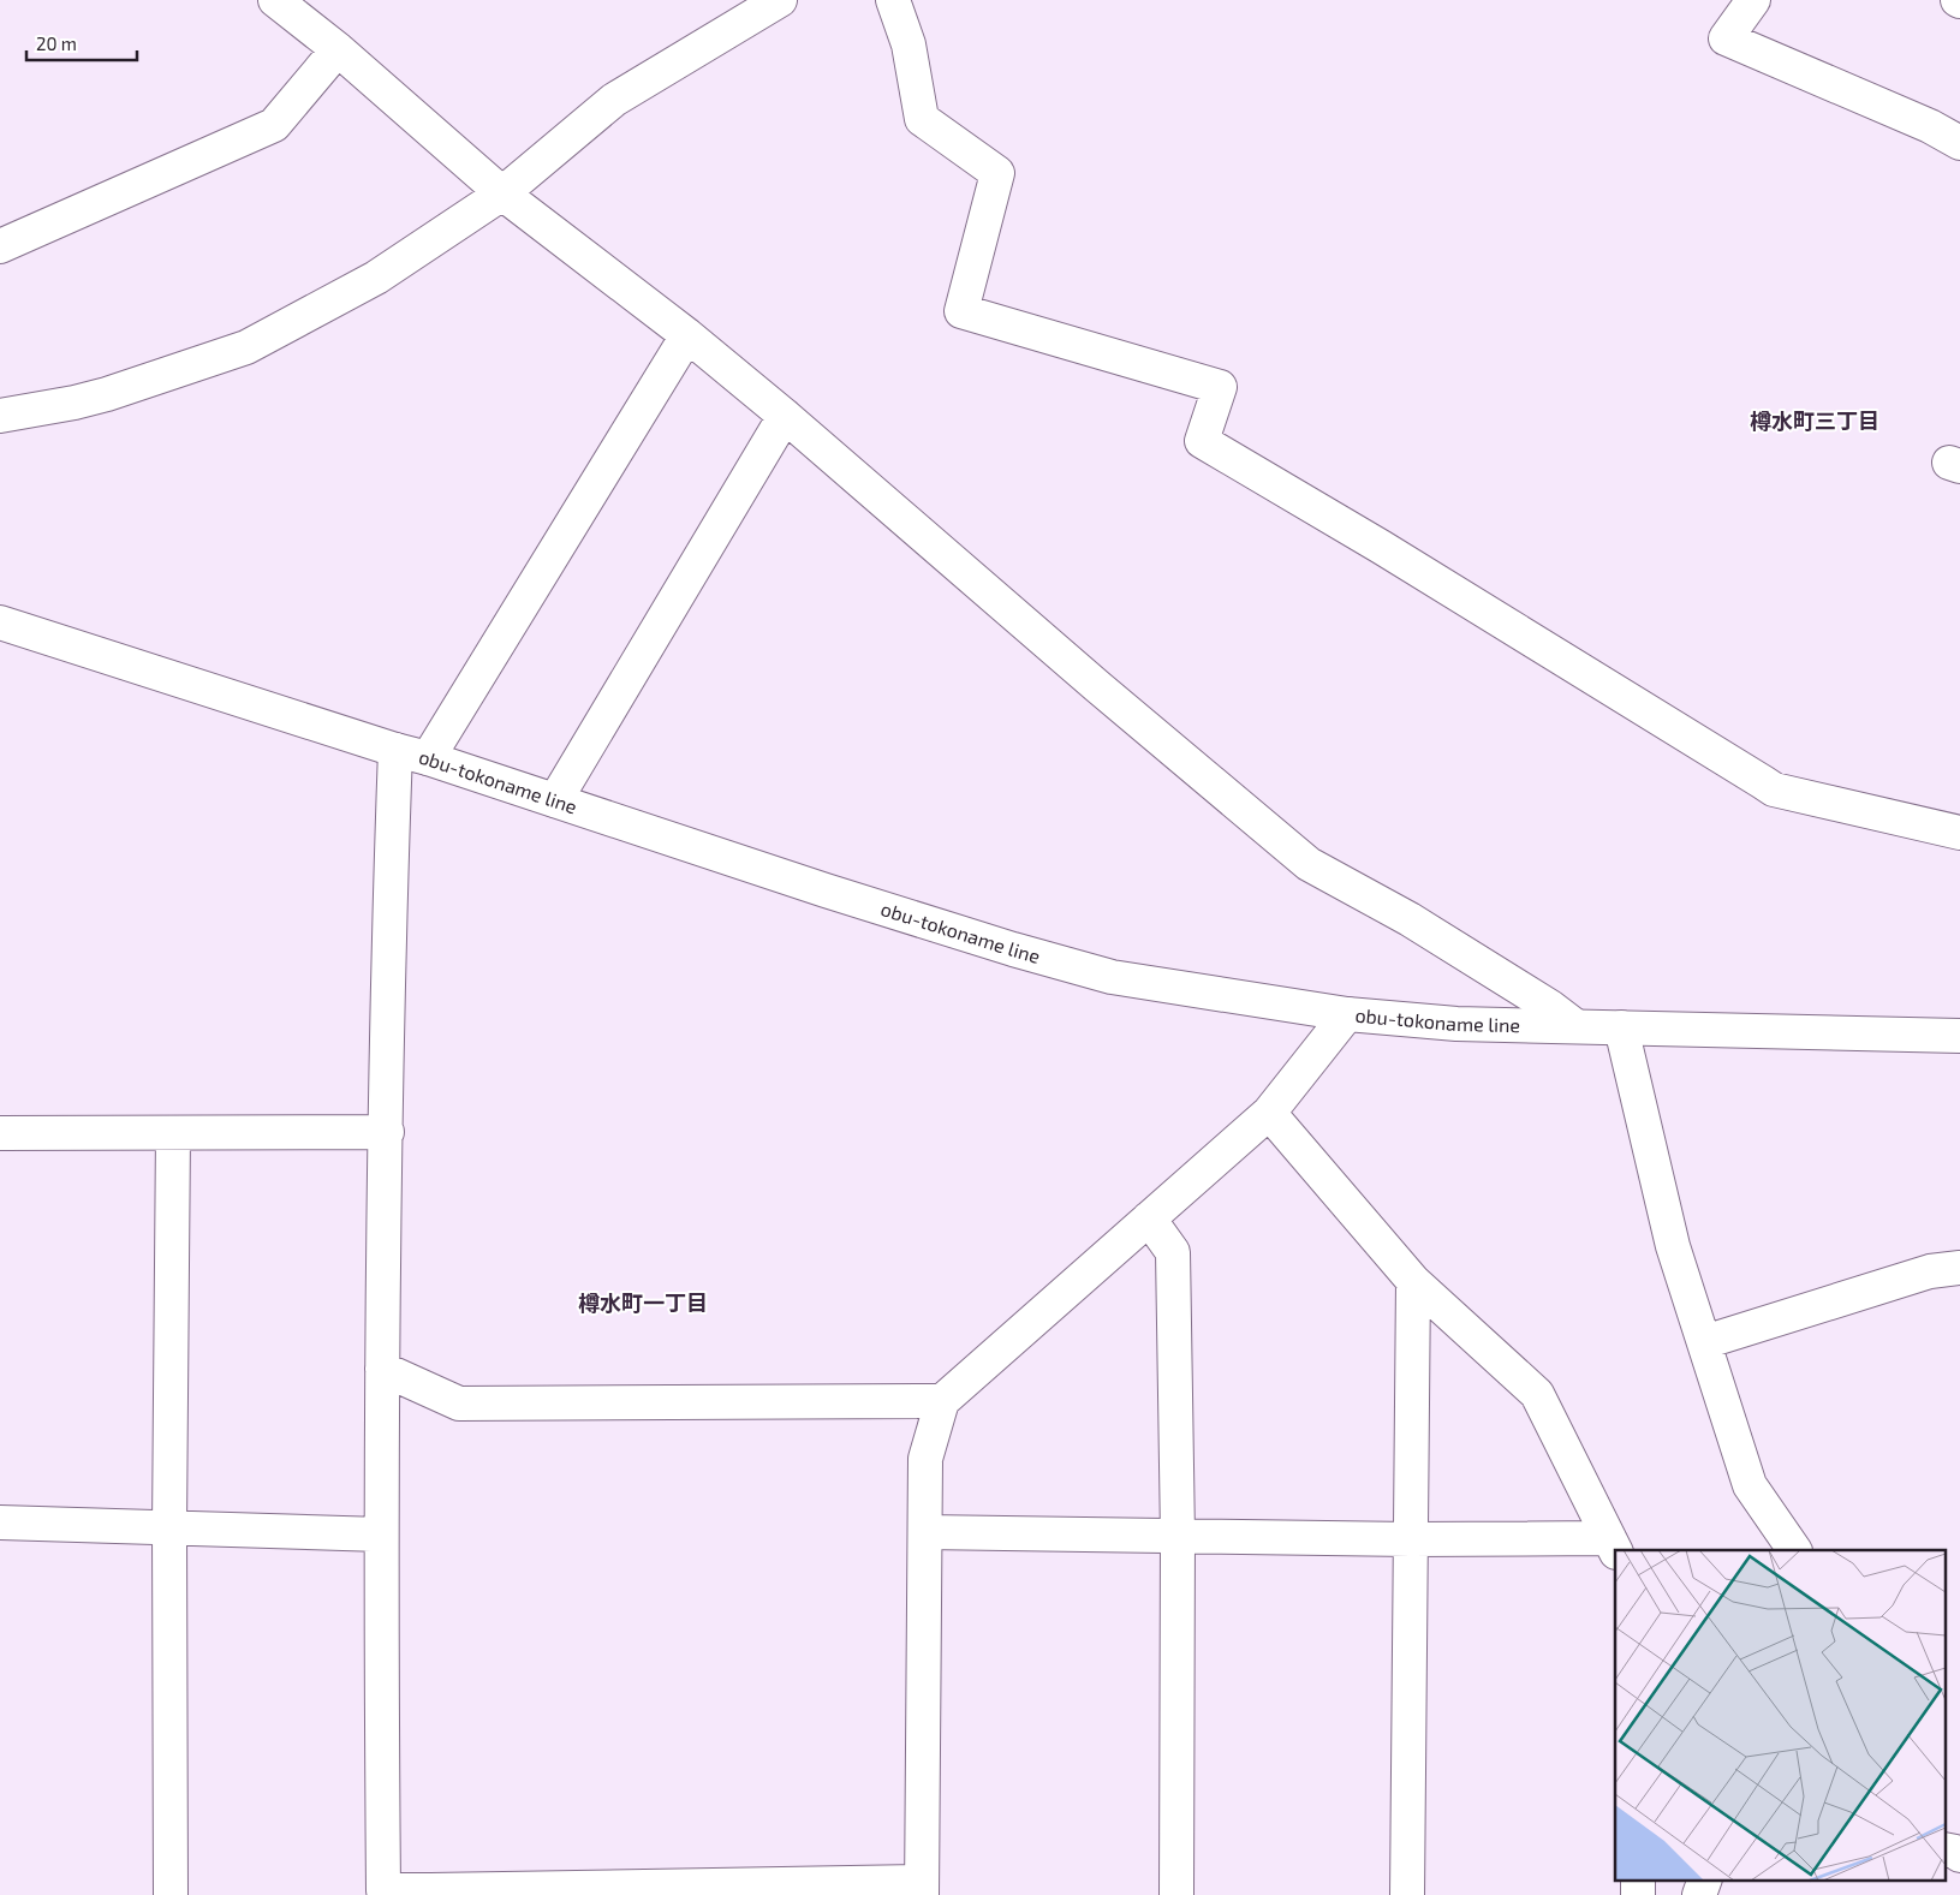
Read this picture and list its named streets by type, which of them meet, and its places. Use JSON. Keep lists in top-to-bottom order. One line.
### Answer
{"streets":{"street":["obu-tokoname line"]},"districts":["樽水町三丁目","樽水町一丁目"],"scale_bar":"20 m"}
